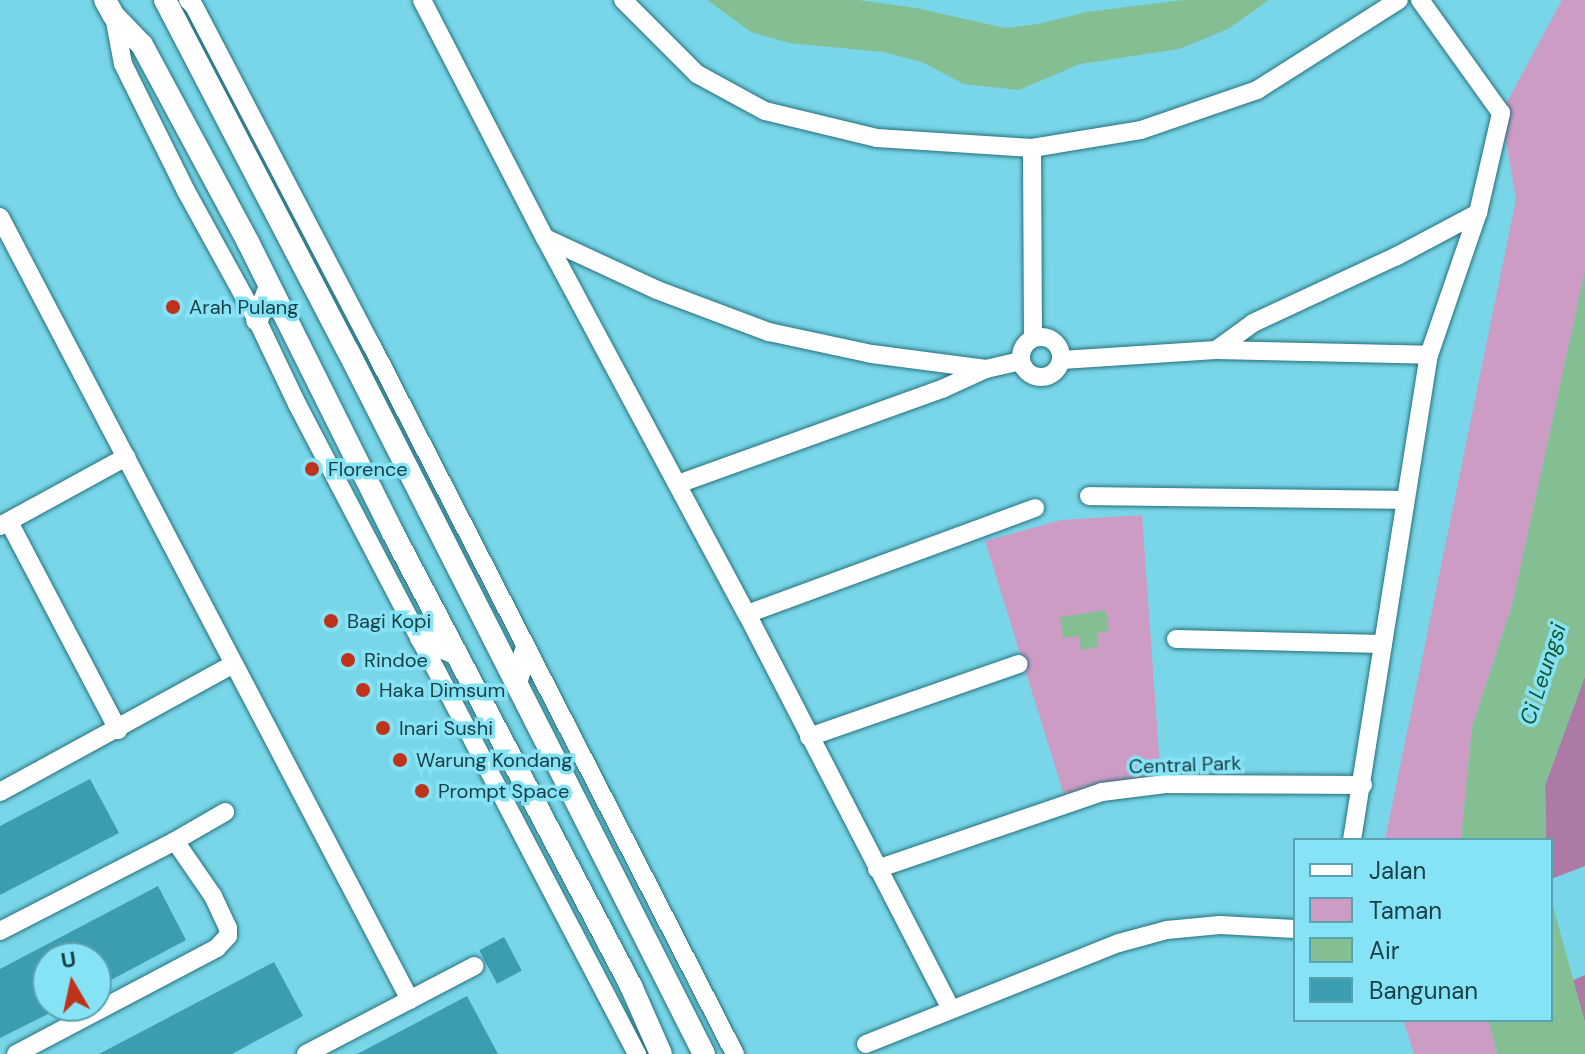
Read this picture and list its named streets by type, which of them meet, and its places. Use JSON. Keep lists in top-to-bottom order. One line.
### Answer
{"streets":{"street":["Central Park"]},"water":["Ci Leungsi"],"places":["Arah Pulang","Florence","Bagi Kopi","Rindoe","Haka Dimsum","Inari Sushi","Warung Kondang","Prompt Space"],"legend":["Jalan","Taman","Air","Bangunan"],"north":"top"}
